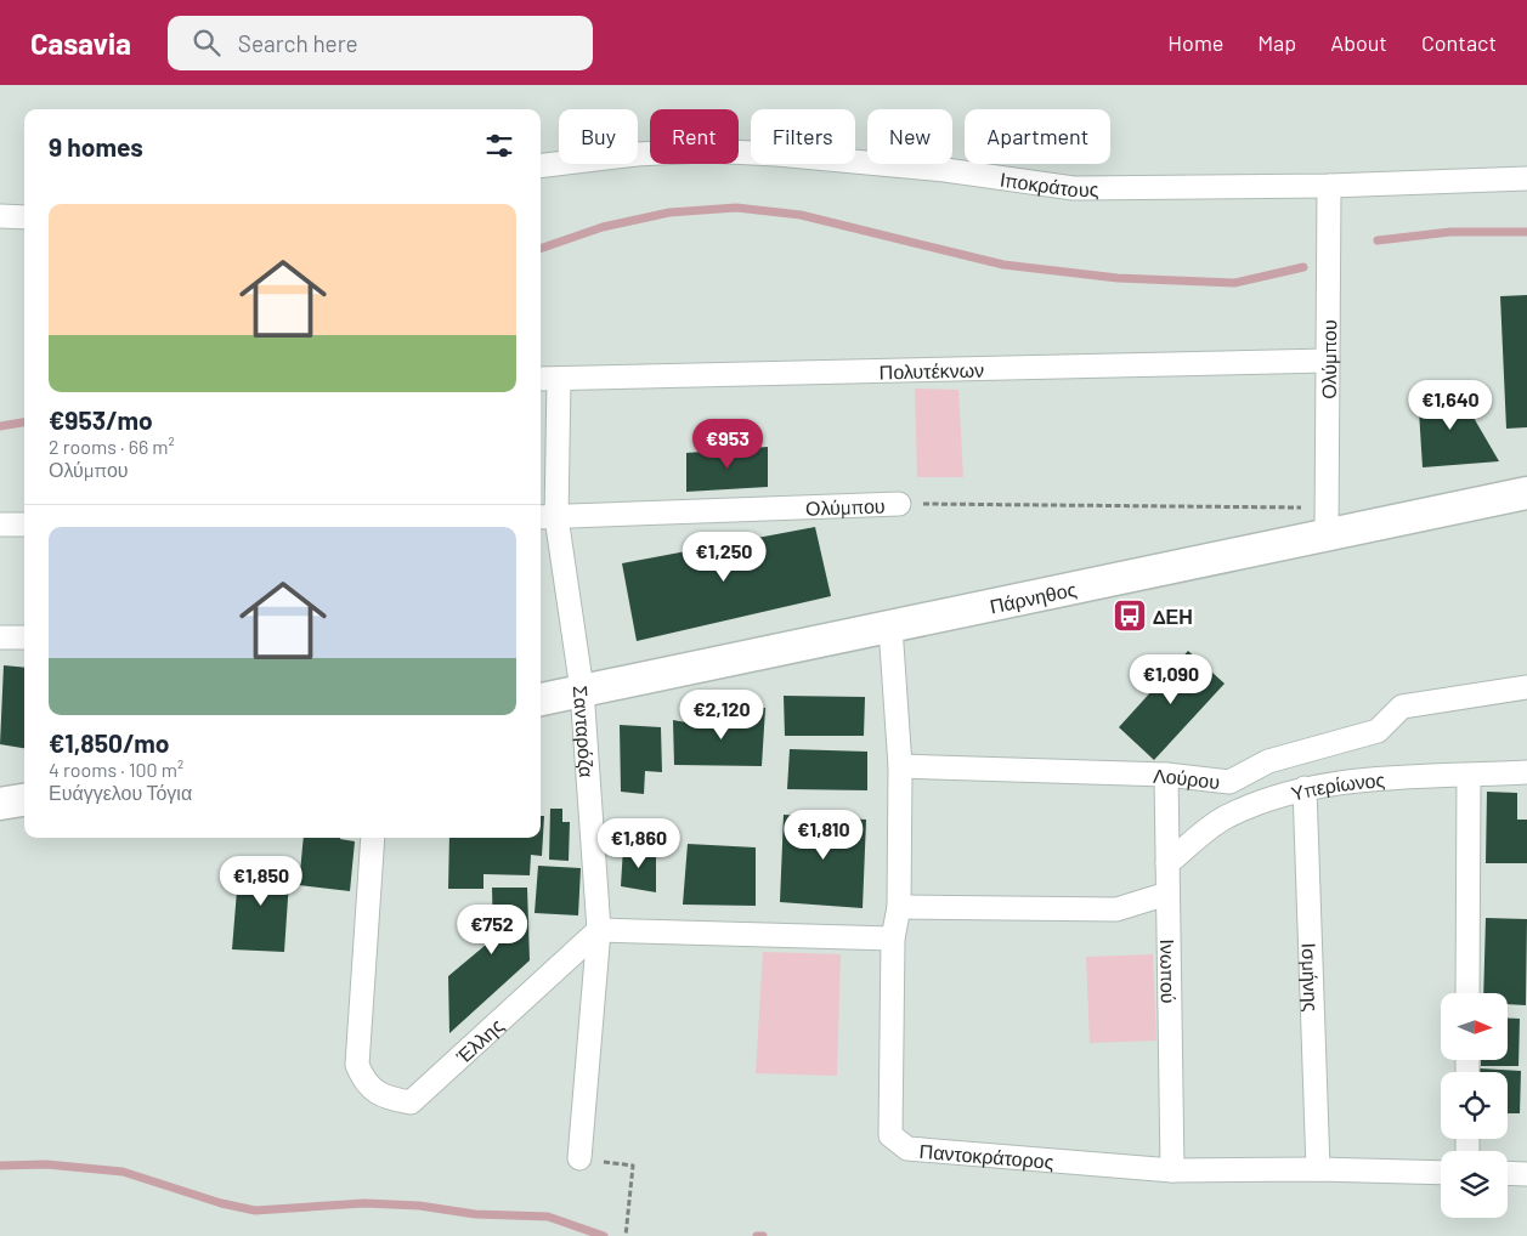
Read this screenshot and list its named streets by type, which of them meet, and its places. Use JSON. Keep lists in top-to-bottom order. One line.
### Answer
{"streets":{"main road":["Πάρνηθος"],"street":["Ιποκράτους","Ολύμπου","Πολυτέκνων","Σανταρόζα","Λούρου","Υπερίωνος","Ινωπού","Ισμήνης","Έλλης","Παντοκράτορος"]},"crossings":[["Ιποκράτους","Ολύμπου"],["Ολύμπου","Πολυτέκνων"],["Ολύμπου","Πάρνηθος"],["Ολύμπου","Σανταρόζα"],["Πολυτέκνων","Σανταρόζα"],["Πάρνηθος","Σανταρόζα"],["Πάρνηθος","Παντοκράτορος"],["Σανταρόζα","Έλλης"],["Λούρου","Ινωπού"],["Λούρου","Παντοκράτορος"],["Υπερίωνος","Ινωπού"],["Υπερίωνος","Ισμήνης"],["Ινωπού","Παντοκράτορος"],["Ισμήνης","Παντοκράτορος"]],"places":{"bus stop":["ΔΕΗ"]},"north":"right","page":{"header":"Casavia","search":"Search here","nav":["Home","Map","About","Contact"],"chip":["Buy","Rent","Filters","New","Apartment"],"heading":"9 homes","list":[{"name":"€953/mo","note":"2 rooms · 66 m² · Ολύμπου"},{"name":"€1,850/mo","note":"4 rooms · 100 m² · Ευάγγελου Τόγια"}],"price":["€1,640","€953","€1,250","€1,090","€2,120","€1,810","€1,860","€1,850","€752"]}}
